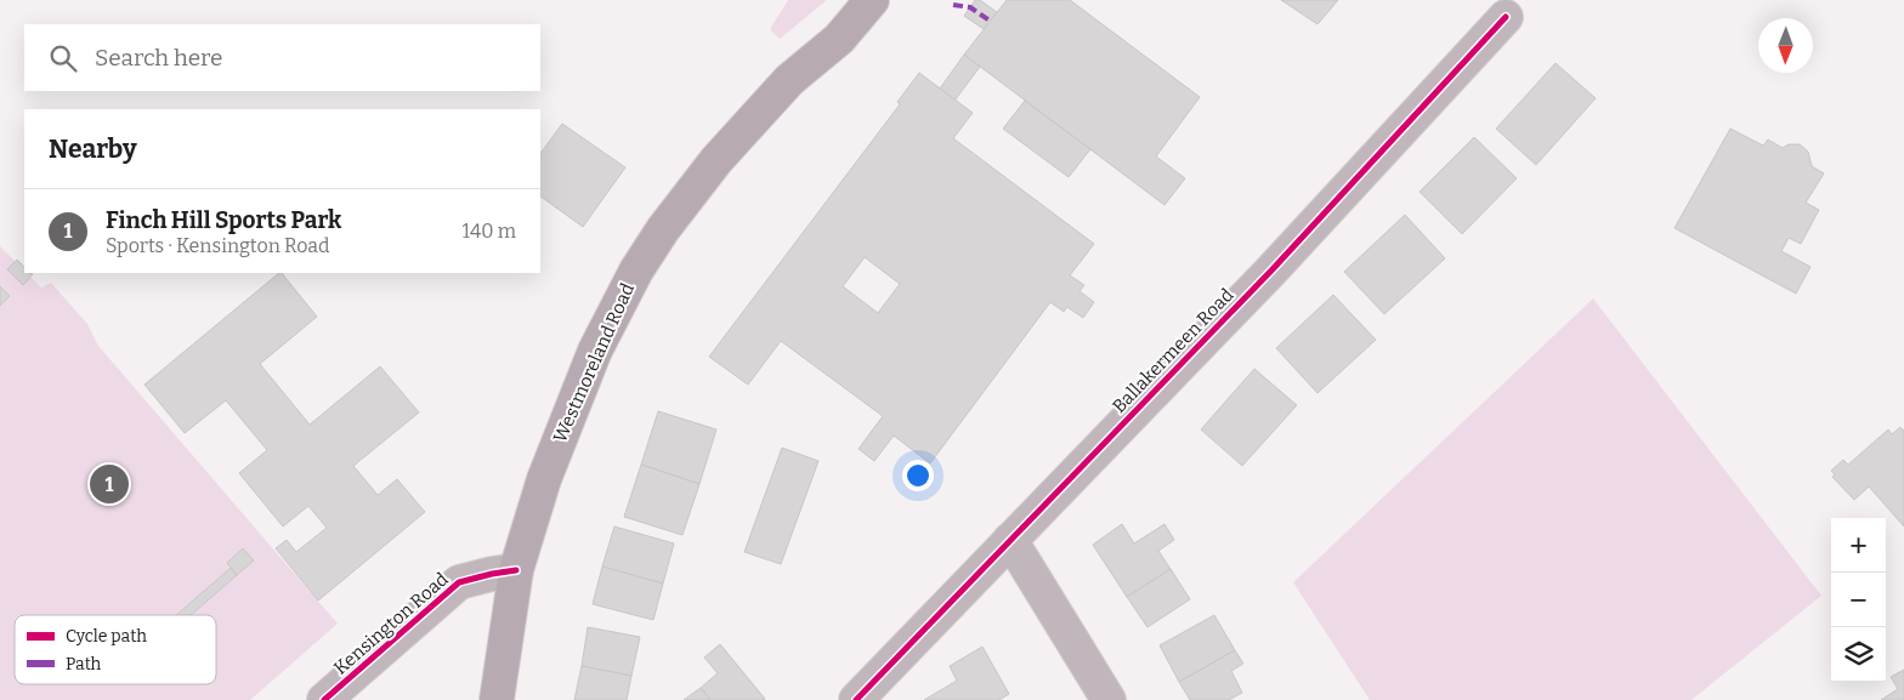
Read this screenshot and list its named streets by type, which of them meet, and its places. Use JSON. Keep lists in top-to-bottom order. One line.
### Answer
{"streets":{"main road":["Westmoreland Road"],"street":["Ballakermeen Road","Kensington Road"]},"crossings":[["Westmoreland Road","Kensington Road"]],"legend":["Cycle path","Path"],"north":"bottom","page":{"search":"Search here","heading":"Nearby","list":[{"mark":"1","name":"Finch Hill Sports Park","note":"Sports · Kensington Road","value":"140 m"}],"pins":"1","map_buttons":["+","−"]}}
